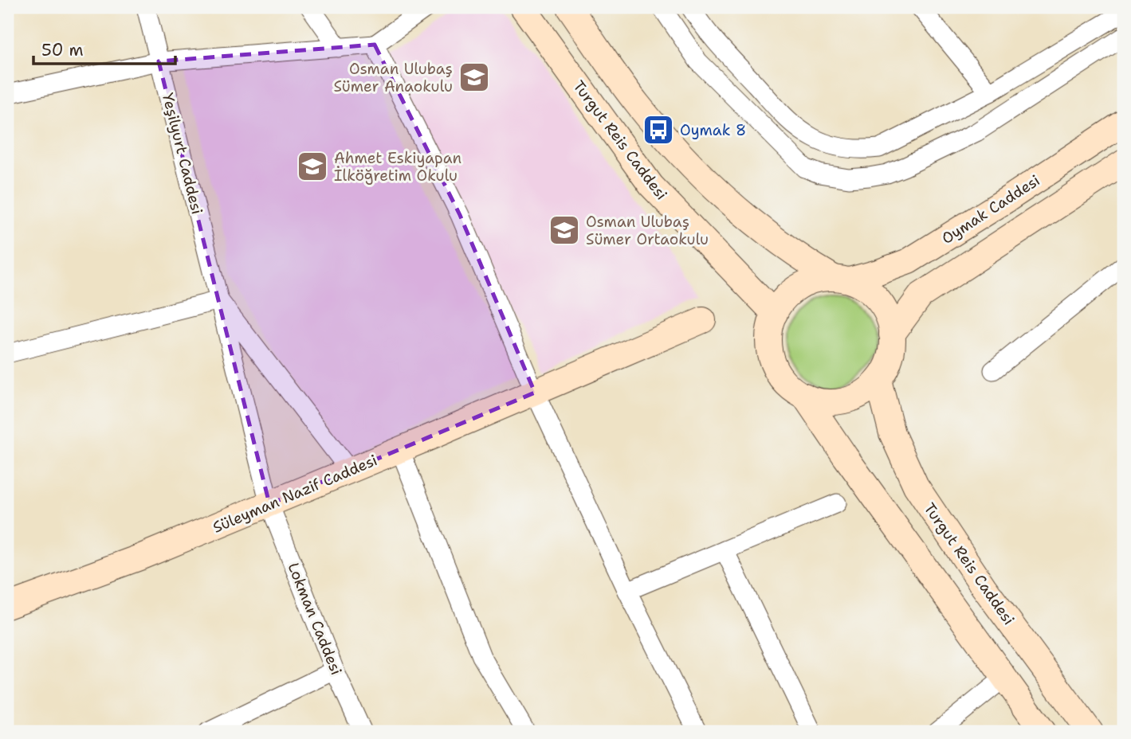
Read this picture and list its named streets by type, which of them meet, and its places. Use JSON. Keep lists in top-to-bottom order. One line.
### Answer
{"streets":{"street":["Turgut Reis Caddesi","Yeşilyurt Caddesi","Oymak Caddesi","Süleyman Nazif Caddesi","Lokman Caddesi"]},"crossings":[["Turgut Reis Caddesi","Oymak Caddesi"],["Yeşilyurt Caddesi","Süleyman Nazif Caddesi"],["Yeşilyurt Caddesi","Lokman Caddesi"],["Süleyman Nazif Caddesi","Lokman Caddesi"]],"places":{"school or university":["Osman Ulubaş Sümer Anaokulu","Ahmet Eskiyapan İlköğretim Okulu","Osman Ulubaş Sümer Ortaokulu"],"bus stop":["Oymak 8"]},"scale_bar":"50 m"}
